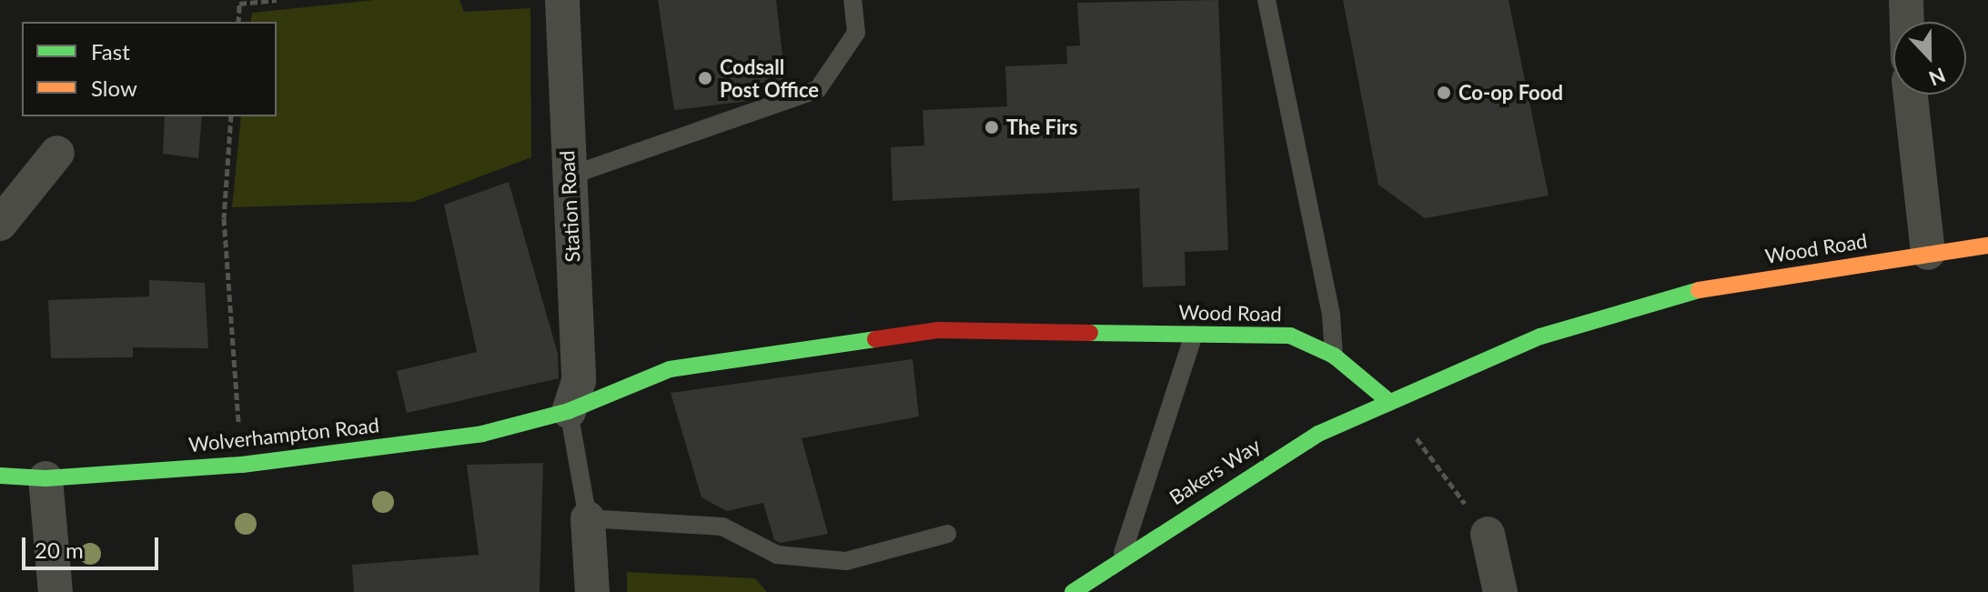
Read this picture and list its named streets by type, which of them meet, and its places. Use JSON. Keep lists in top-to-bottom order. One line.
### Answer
{"streets":{"street":["Station Road","Wood Road","Wolverhampton Road","Bakers Way"]},"crossings":[["Station Road","Wood Road"],["Station Road","Wolverhampton Road"],["Wood Road","Wolverhampton Road"],["Wood Road","Bakers Way"]],"places":["Codsall Post Office","Co-op Food","The Firs"],"legend":["Fast","Slow"],"scale_bar":"20 m","north":"bottom"}
